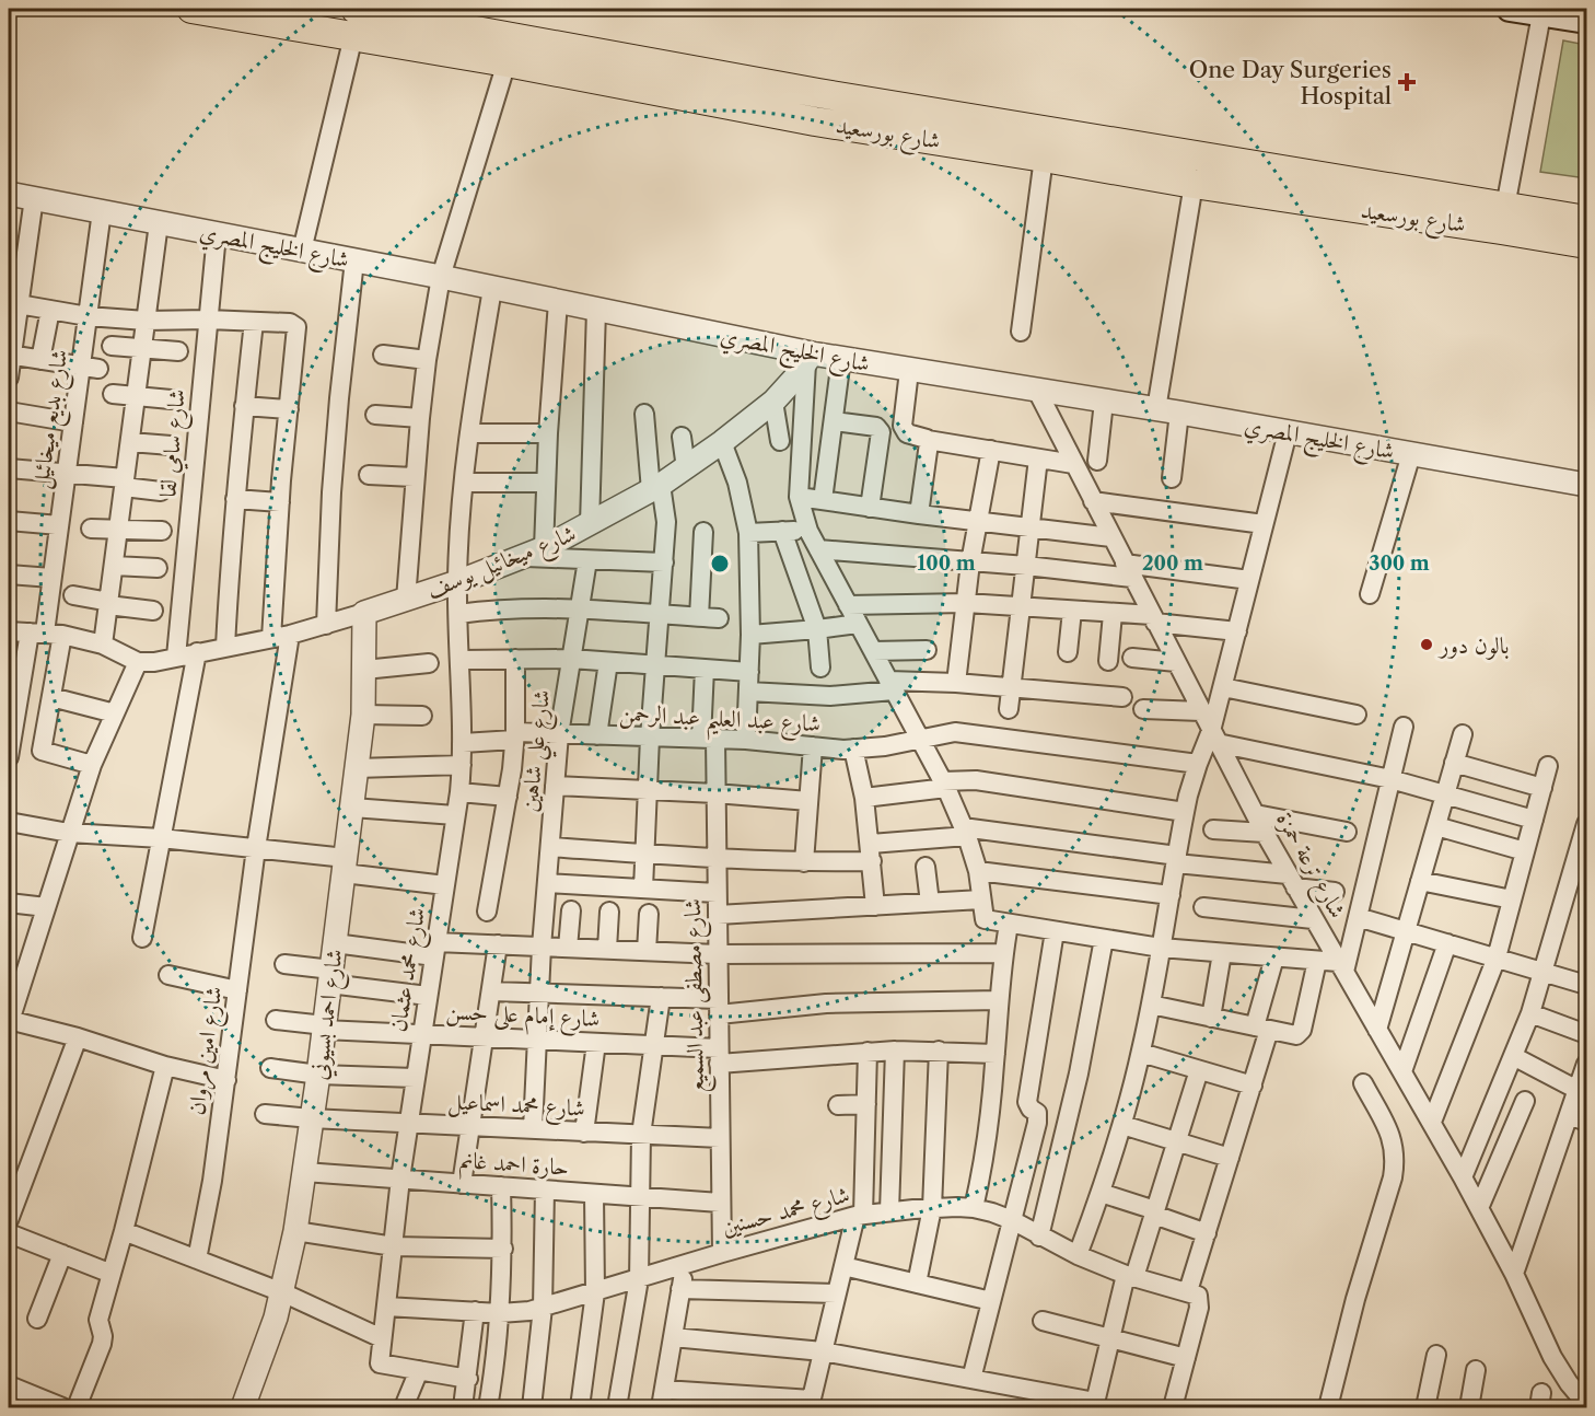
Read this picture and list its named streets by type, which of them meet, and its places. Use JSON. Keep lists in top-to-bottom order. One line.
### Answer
{"streets":{"main road":["شارع بورسعيد"],"street":["شارع الخليج المصري","شارع بديع ميخائيل","شارع سامي لقا","شارع ميخائيل يوسف","شارع عبد العليم عبد الرحمن","شارع علي شاهين","شارع ترعة حمزة","شارع محمد عثمان","شارع مصطفى عبد السميع","شارع احمد بسيوني","شارع إمام على حسن","شارع امين مروان","شارع محمد اسماعيل","حارة احمد غانم","شارع محمد حسنين"]},"crossings":[["شارع الخليج المصري","شارع بديع ميخائيل"],["شارع الخليج المصري","شارع سامي لقا"],["شارع الخليج المصري","شارع ميخائيل يوسف"],["شارع الخليج المصري","شارع ترعة حمزة"],["شارع الخليج المصري","شارع محمد عثمان"],["شارع سامي لقا","شارع ميخائيل يوسف"],["شارع ميخائيل يوسف","شارع محمد عثمان"],["شارع ميخائيل يوسف","شارع احمد بسيوني"],["شارع ميخائيل يوسف","شارع امين مروان"],["شارع عبد العليم عبد الرحمن","شارع علي شاهين"],["شارع عبد العليم عبد الرحمن","شارع محمد عثمان"],["شارع عبد العليم عبد الرحمن","شارع مصطفى عبد السميع"],["شارع علي شاهين","شارع إمام على حسن"],["شارع علي شاهين","شارع محمد اسماعيل"],["شارع محمد عثمان","شارع إمام على حسن"],["شارع محمد عثمان","شارع محمد اسماعيل"],["شارع محمد عثمان","حارة احمد غانم"],["شارع محمد عثمان","شارع محمد حسنين"],["شارع مصطفى عبد السميع","شارع إمام على حسن"],["شارع مصطفى عبد السميع","شارع محمد اسماعيل"],["شارع مصطفى عبد السميع","حارة احمد غانم"],["شارع مصطفى عبد السميع","شارع محمد حسنين"],["شارع احمد بسيوني","شارع إمام على حسن"],["شارع احمد بسيوني","شارع محمد اسماعيل"],["شارع احمد بسيوني","حارة احمد غانم"]],"places":{"health":["One Day Surgeries Hospital"],"other":["بالون دور"]},"rings":["100 m","200 m","300 m"]}
